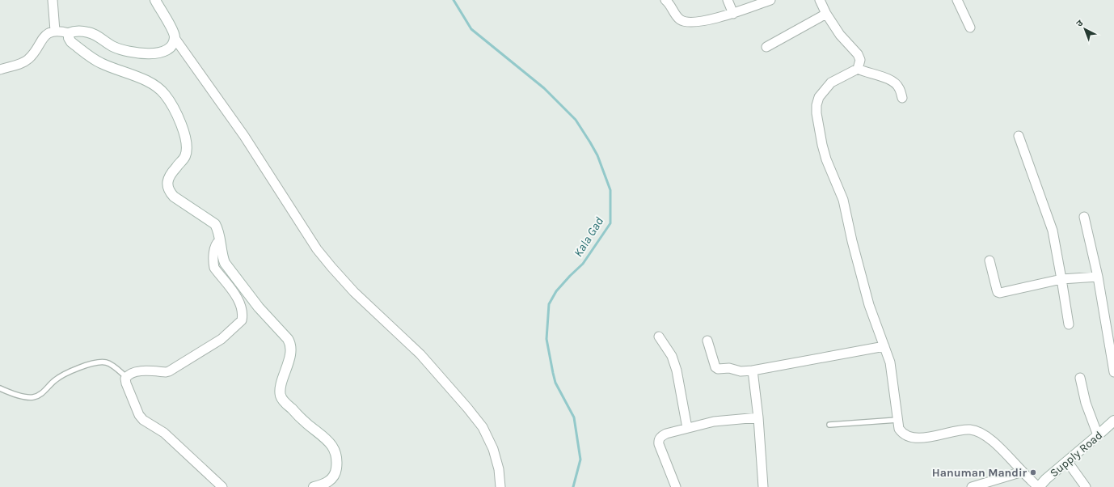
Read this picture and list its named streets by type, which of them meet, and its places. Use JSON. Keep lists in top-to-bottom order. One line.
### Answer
{"streets":{"street":["Supply Road"]},"water":["Kala Gad"],"places":["Hanuman Mandir"],"north":"top left"}
